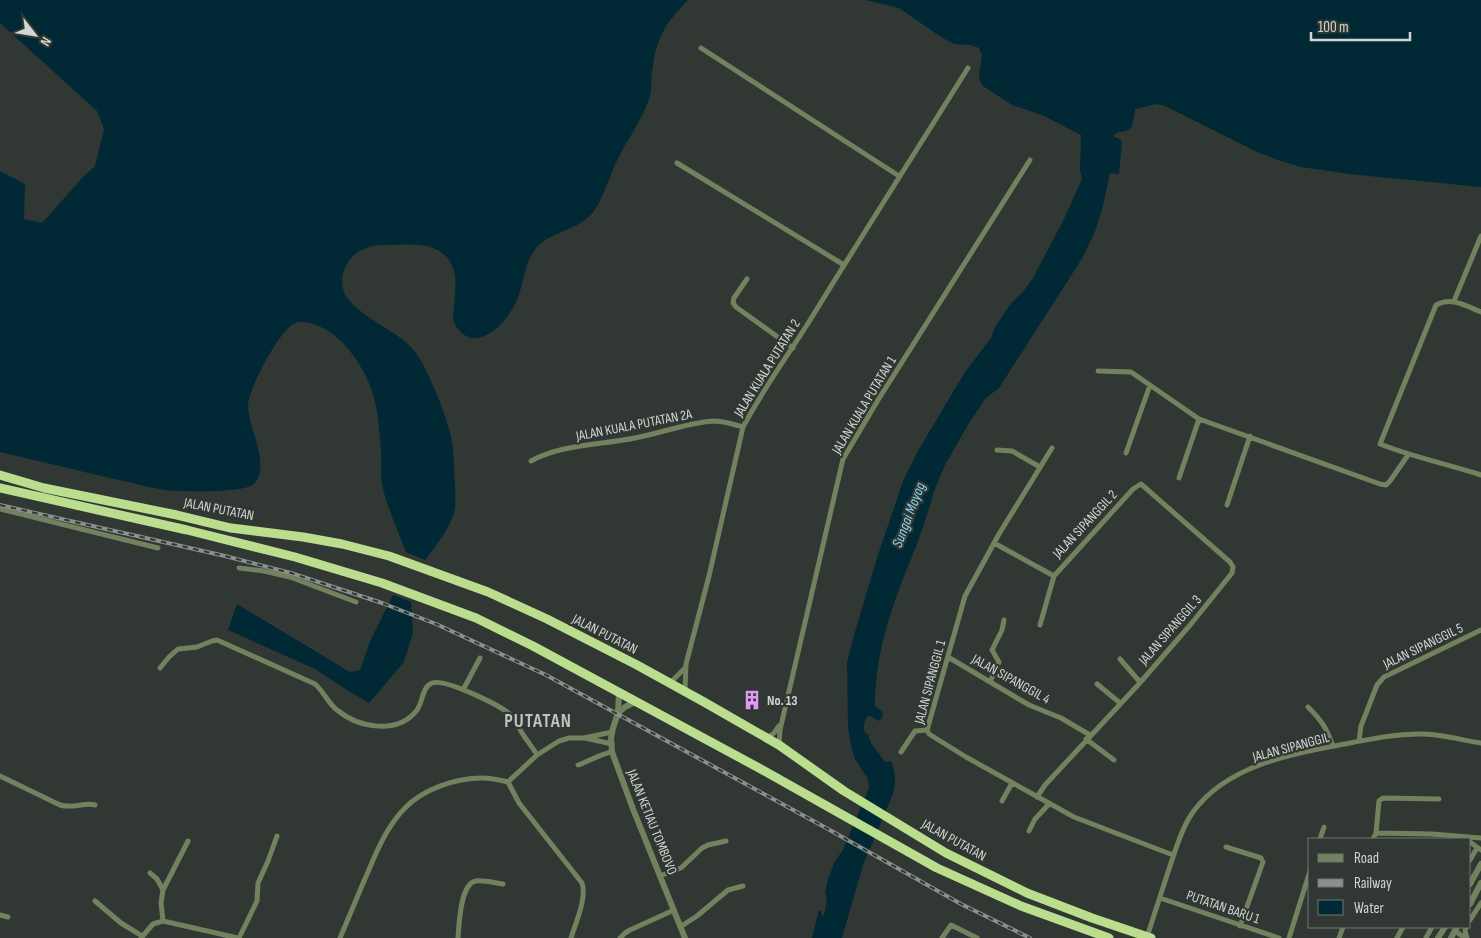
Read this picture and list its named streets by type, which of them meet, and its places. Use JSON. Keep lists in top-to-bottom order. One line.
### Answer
{"streets":{"highway":["JALAN PUTATAN"],"street":["JALAN KUALA PUTATAN 2","JALAN KUALA PUTATAN 1","JALAN KUALA PUTATAN 2A","JALAN SIPANGGIL 2","JALAN SIPANGGIL 3","JALAN SIPANGGIL 5","JALAN SIPANGGIL 4","JALAN SIPANGGIL 1","JALAN SIPANGGIL","JALAN KETIAU TOMBOVO","PUTATAN BARU 1"]},"crossings":[["JALAN KUALA PUTATAN 2","JALAN KUALA PUTATAN 2A"],["JALAN KUALA PUTATAN 2","JALAN PUTATAN"],["JALAN KUALA PUTATAN 1","JALAN PUTATAN"],["JALAN PUTATAN","JALAN SIPANGGIL"],["JALAN PUTATAN","JALAN KETIAU TOMBOVO"],["JALAN SIPANGGIL 2","JALAN SIPANGGIL 3"],["JALAN SIPANGGIL 2","JALAN SIPANGGIL 1"],["JALAN SIPANGGIL 3","JALAN SIPANGGIL 4"],["JALAN SIPANGGIL 3","JALAN SIPANGGIL 1"],["JALAN SIPANGGIL 5","JALAN SIPANGGIL"],["JALAN SIPANGGIL 4","JALAN SIPANGGIL 1"],["JALAN SIPANGGIL 1","JALAN SIPANGGIL"],["JALAN SIPANGGIL","PUTATAN BARU 1"]],"districts":["PUTATAN"],"water":["Sungai Moyog"],"places":{"building":["No. 13"]},"legend":["Road","Railway","Water"],"scale_bar":"100 m","north":"bottom right"}
